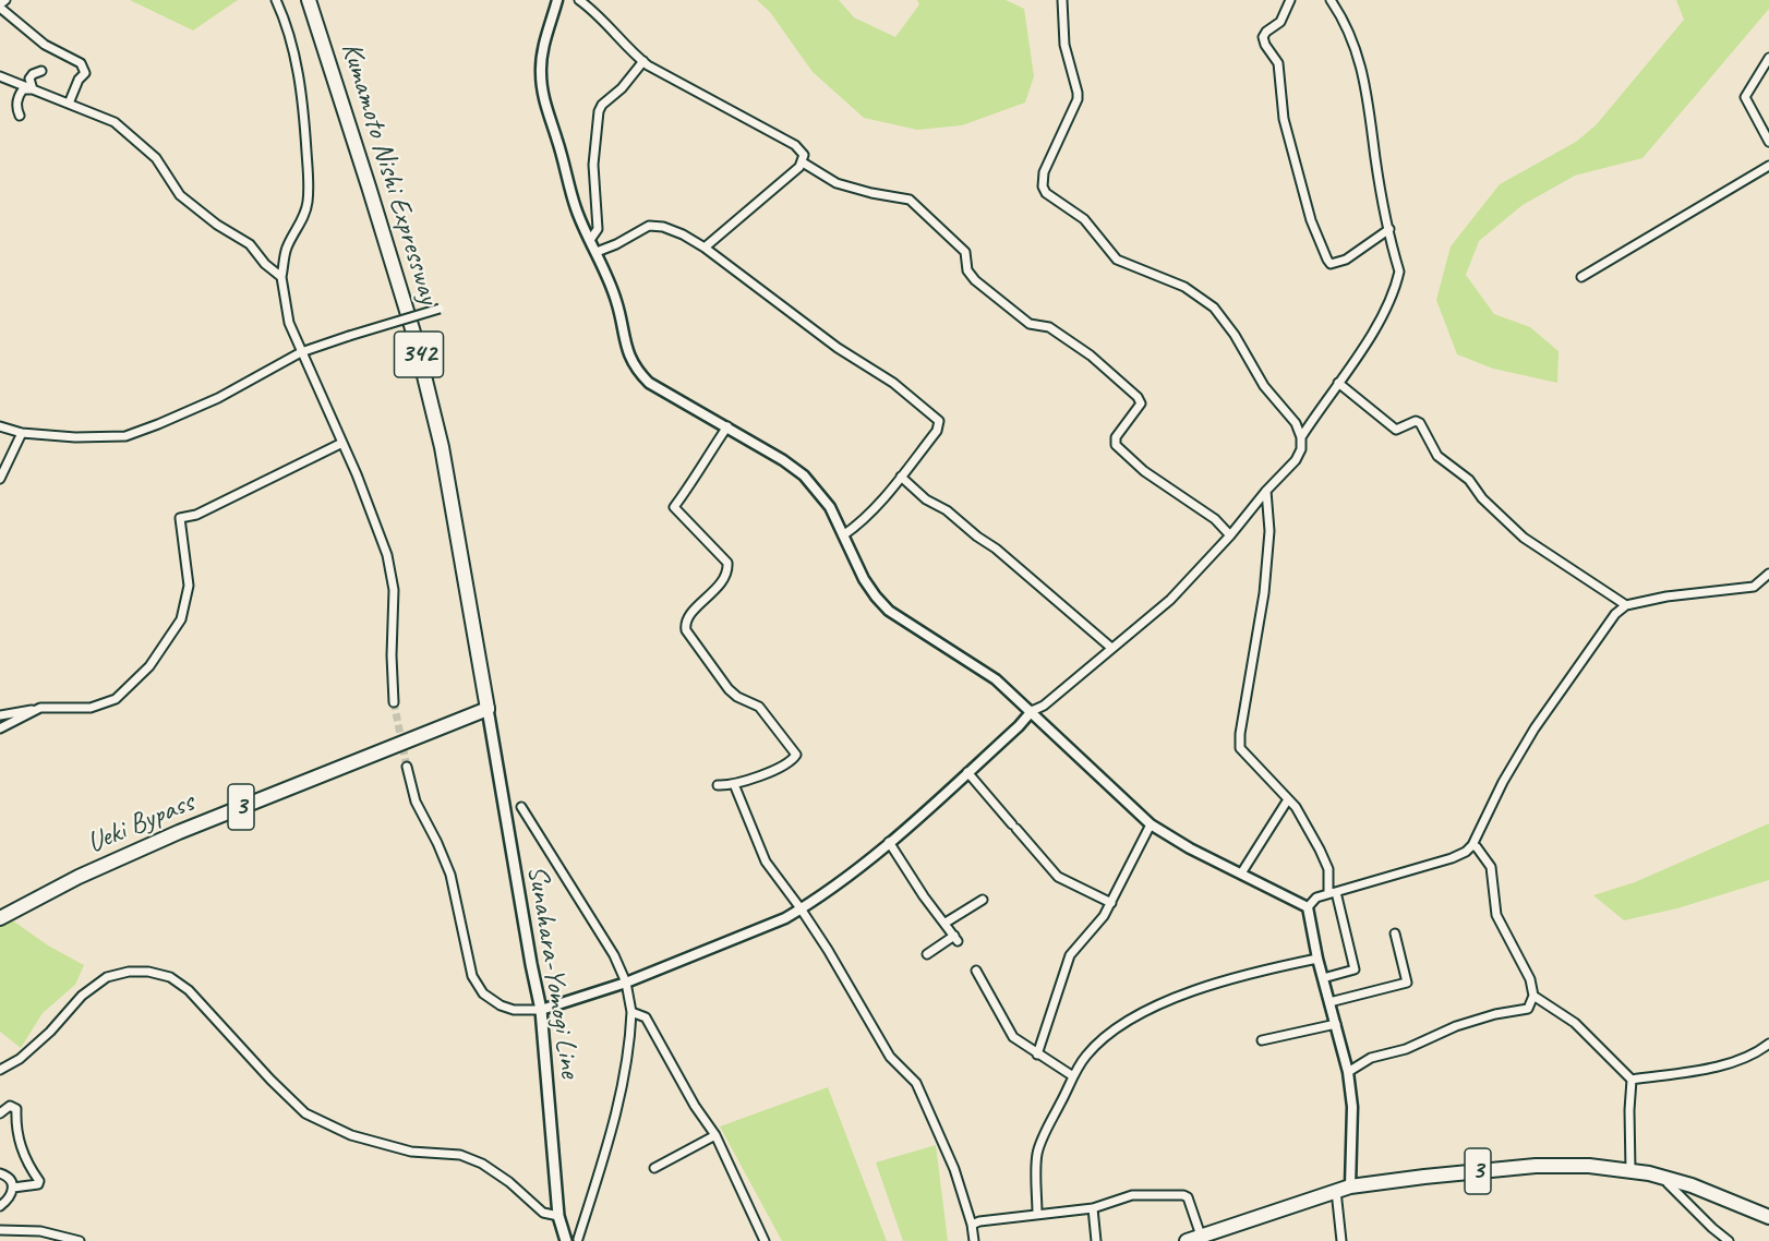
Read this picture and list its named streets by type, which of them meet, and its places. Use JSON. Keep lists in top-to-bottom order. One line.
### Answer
{"streets":{"highway":["Kumamoto Nishi Expressway","342","3","Ueki Bypass"],"main road":["Sunahara-Yomogi Line"]},"crossings":[["Kumamoto Nishi Expressway","Ueki Bypass"],["Kumamoto Nishi Expressway","Sunahara-Yomogi Line"],["Ueki Bypass","Sunahara-Yomogi Line"]]}
